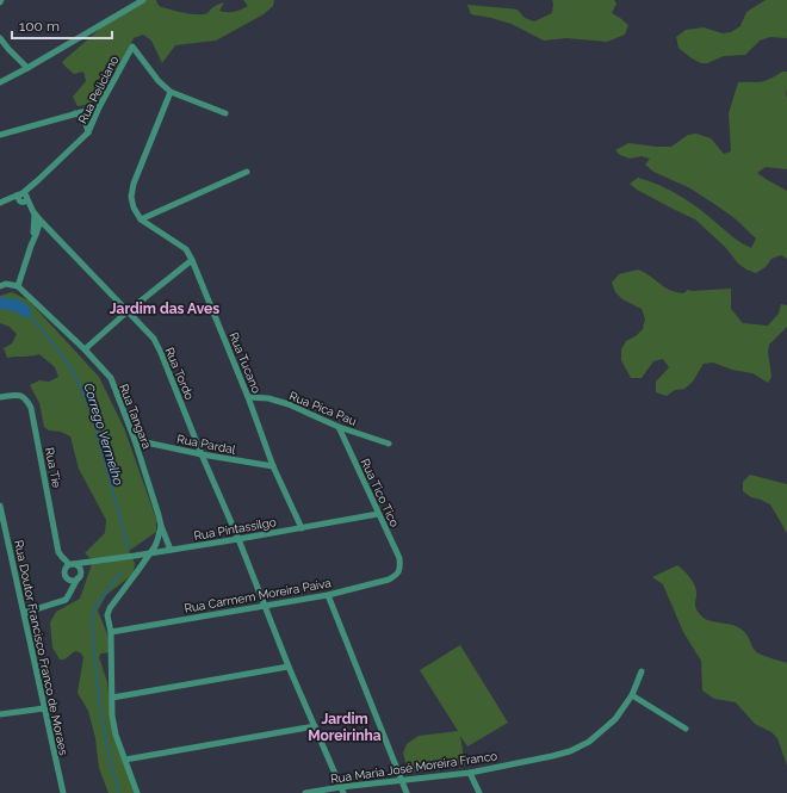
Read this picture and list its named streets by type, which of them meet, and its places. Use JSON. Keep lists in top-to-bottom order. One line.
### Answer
{"streets":{"street":["Rua Peliciano","Rua Tucano","Rua Tordo","Rua Pica Pau","Rua Tangara","Rua Pardal","Rua Tie","Rua Tico Tico","Rua Pintassilgo","Rua Carmem Moreira Paiva","Rua Doutor Francisco Franco de Moraes","Rua Maria José Moreira Franco"]},"crossings":[["Rua Tucano","Rua Pica Pau"],["Rua Tucano","Rua Pardal"],["Rua Tucano","Rua Pintassilgo"],["Rua Tordo","Rua Pardal"],["Rua Tordo","Rua Pintassilgo"],["Rua Tordo","Rua Carmem Moreira Paiva"],["Rua Tordo","Rua Maria José Moreira Franco"],["Rua Pica Pau","Rua Tico Tico"],["Rua Tangara","Rua Pardal"],["Rua Tangara","Rua Pintassilgo"],["Rua Tie","Rua Pintassilgo"],["Rua Tico Tico","Rua Pintassilgo"],["Rua Tico Tico","Rua Carmem Moreira Paiva"]],"districts":["Jardim das Aves","Jardim Moreirinha"],"water":["Corrego Vermelho"],"scale_bar":"100 m"}
